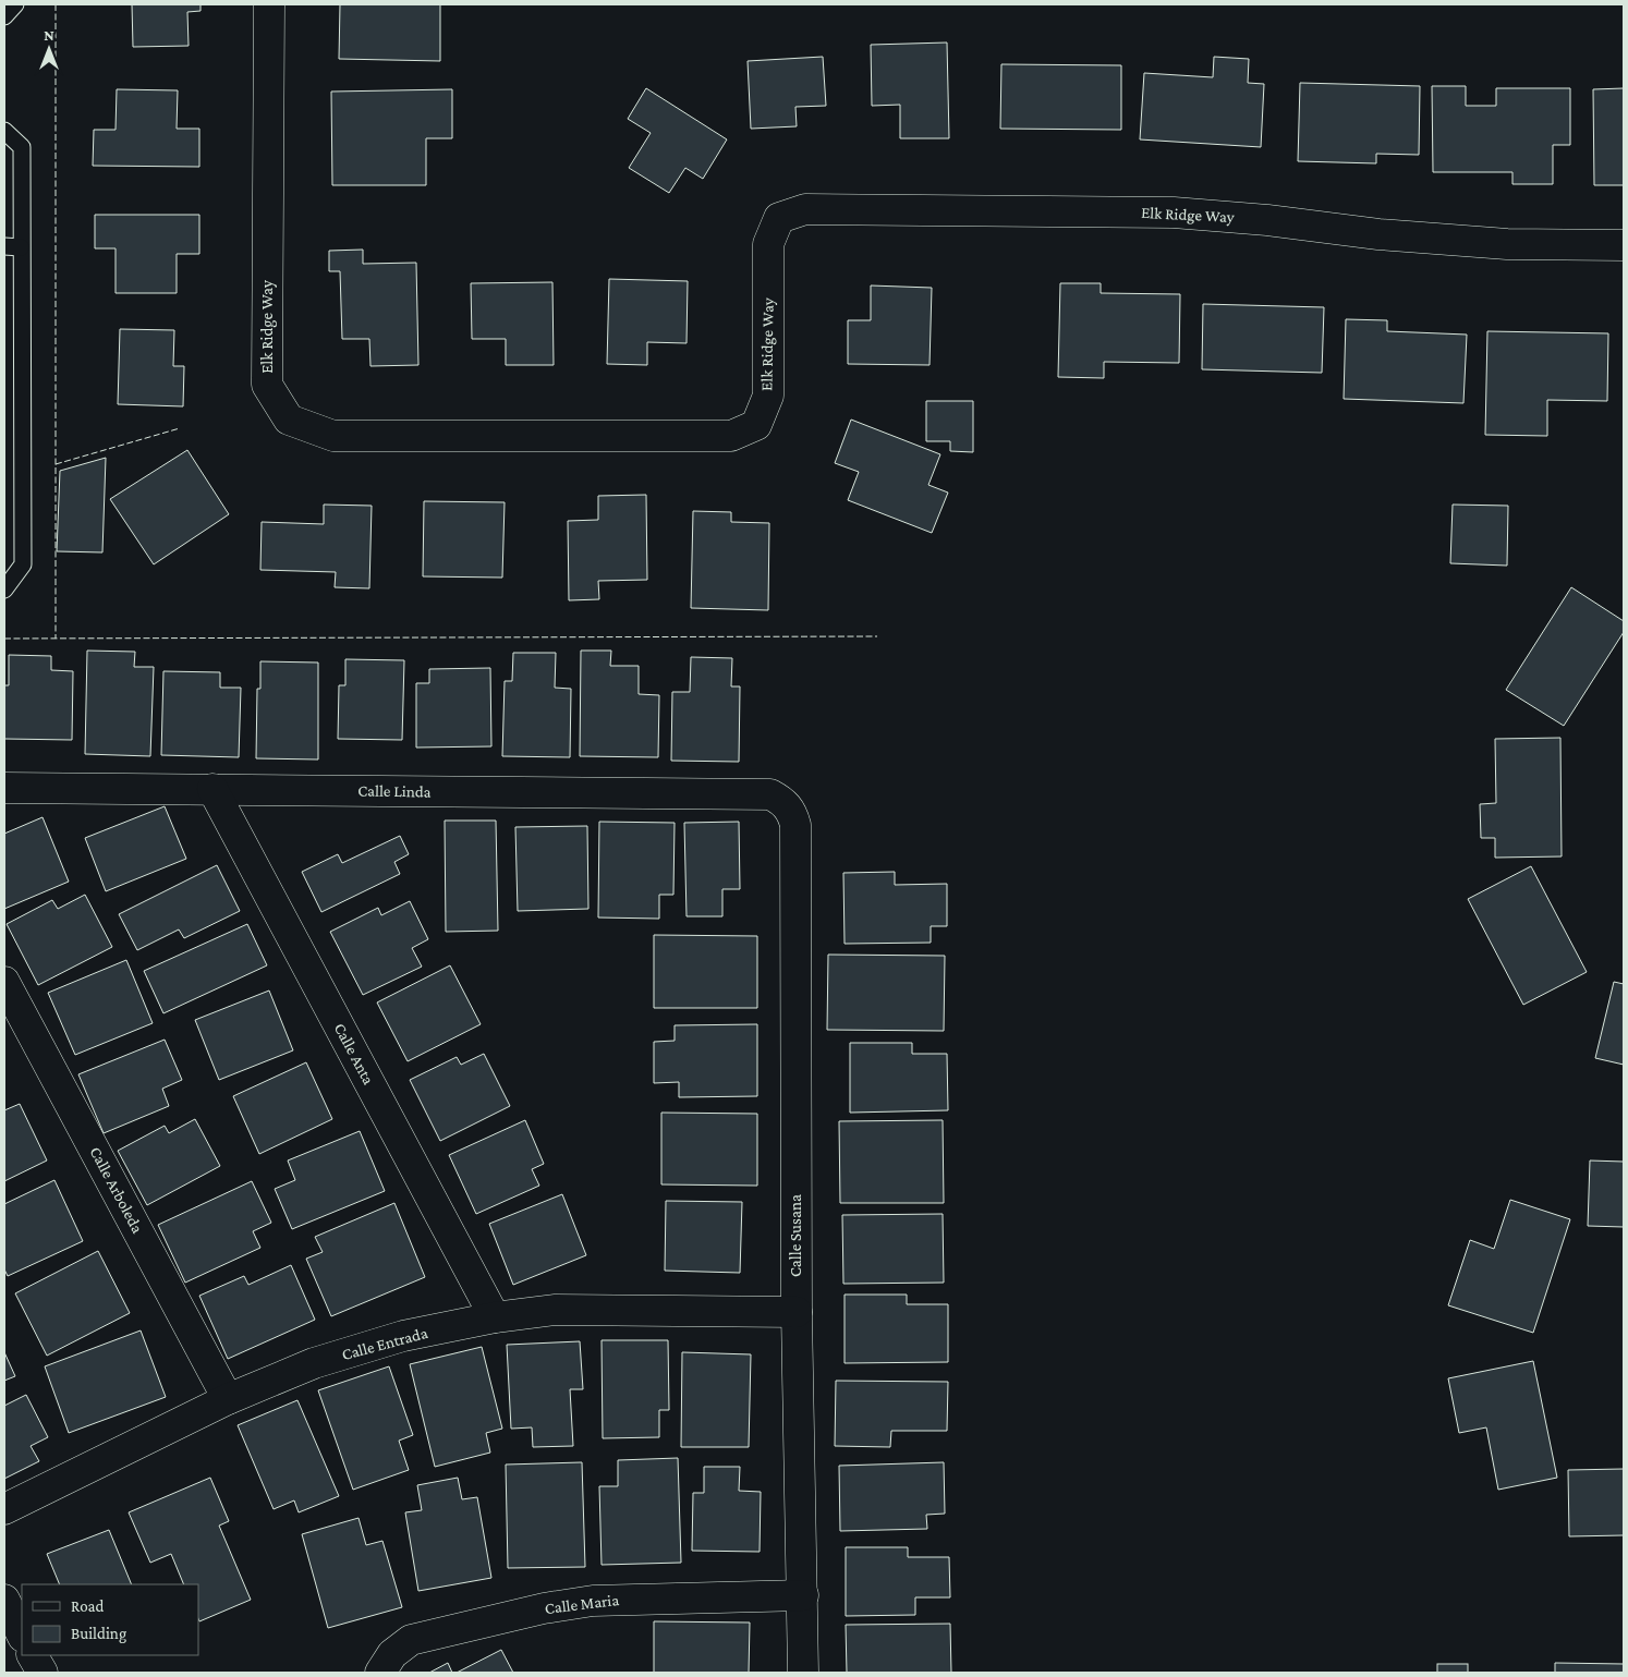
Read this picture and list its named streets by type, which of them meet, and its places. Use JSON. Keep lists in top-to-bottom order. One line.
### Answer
{"streets":{"street":["Elk Ridge Way","Calle Linda","Calle Anta","Calle Arboleda","Calle Susana","Calle Entrada","Calle Maria"]},"crossings":[["Calle Linda","Calle Anta"],["Calle Linda","Calle Susana"],["Calle Anta","Calle Entrada"],["Calle Arboleda","Calle Entrada"],["Calle Susana","Calle Entrada"],["Calle Susana","Calle Maria"]],"legend":["Road","Building"],"north":"top"}
